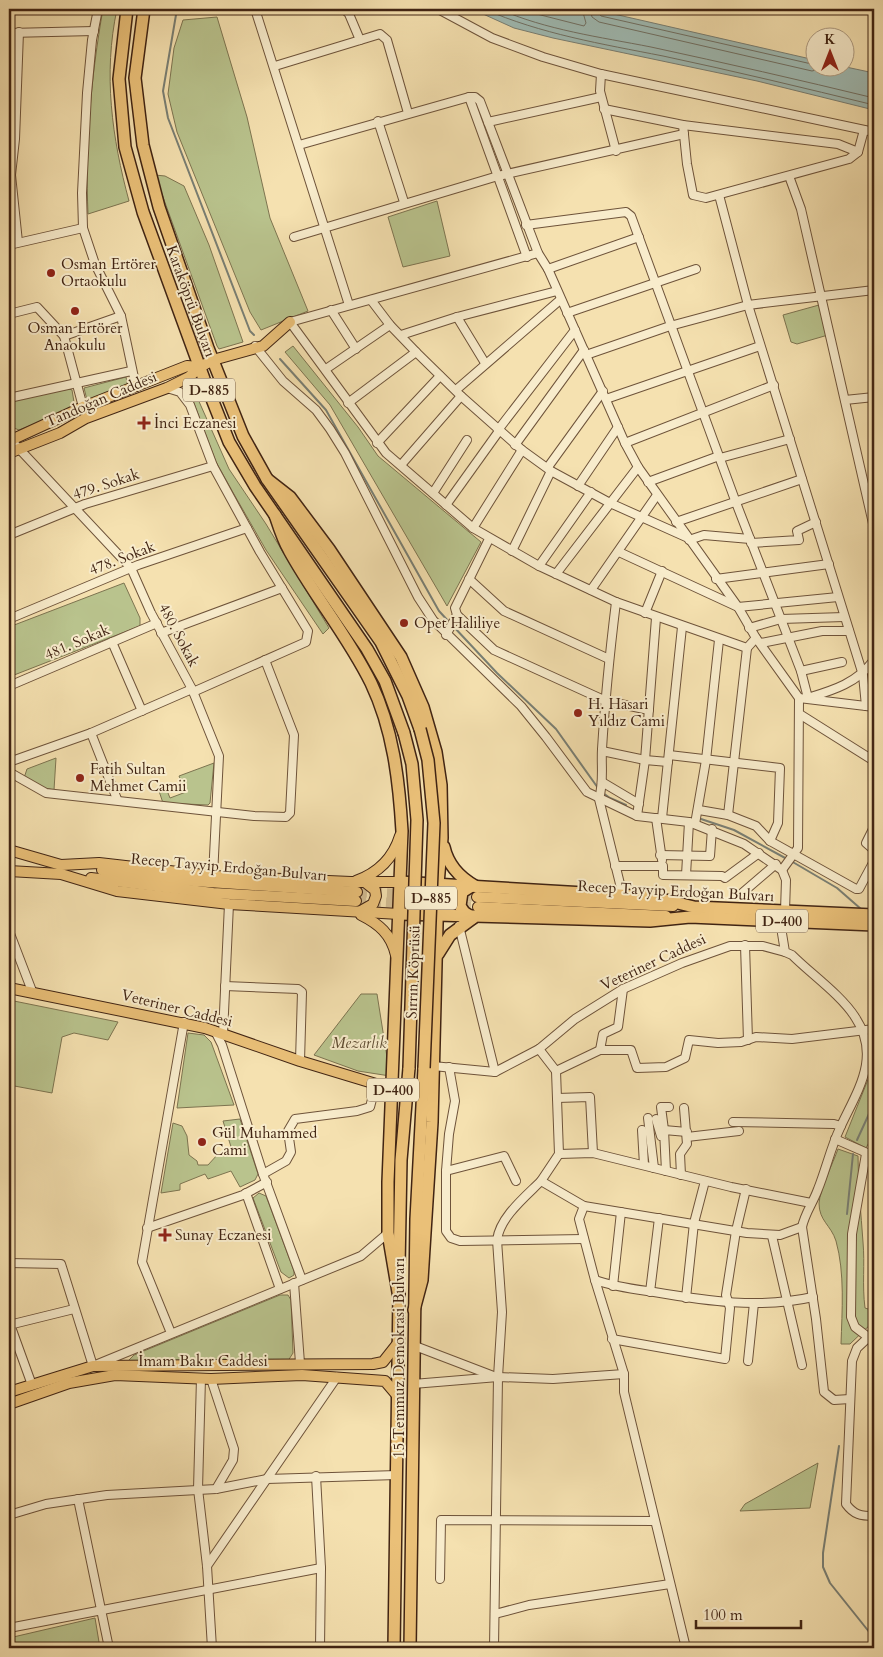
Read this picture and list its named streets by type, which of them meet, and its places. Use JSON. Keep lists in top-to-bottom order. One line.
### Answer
{"streets":{"highway":["Karaköprü Bulvarı","D-885","Recep Tayyip Erdoğan Bulvarı","D-400","Sırrın Köprüsü","15 Temmuz Demokrasi Bulvarı"],"main road":["Tandoğan Caddesi","Veteriner Caddesi","İmam Bakır Caddesi"],"street":["479. Sokak","478. Sokak","480. Sokak","481. Sokak"]},"crossings":[["Karaköprü Bulvarı","Tandoğan Caddesi"],["Karaköprü Bulvarı","Sırrın Köprüsü"],["Tandoğan Caddesi","480. Sokak"],["479. Sokak","480. Sokak"],["478. Sokak","480. Sokak"],["480. Sokak","481. Sokak"],["Recep Tayyip Erdoğan Bulvarı","D-400"],["D-400","Veteriner Caddesi"],["D-400","Sırrın Köprüsü"],["D-400","15 Temmuz Demokrasi Bulvarı"],["Sırrın Köprüsü","15 Temmuz Demokrasi Bulvarı"],["15 Temmuz Demokrasi Bulvarı","İmam Bakır Caddesi"]],"parks":["Mezarlık"],"places":{"other":["Osman Ertörer Ortaokulu","Osman Ertörer Anaokulu","Opet Haliliye","H. Hasari Yıldız Cami","Fatih Sultan Mehmet Camii","Gül Muhammed Cami"],"health":["İnci Eczanesi","Sunay Eczanesi"]},"scale_bar":"100 m","north":"top"}
